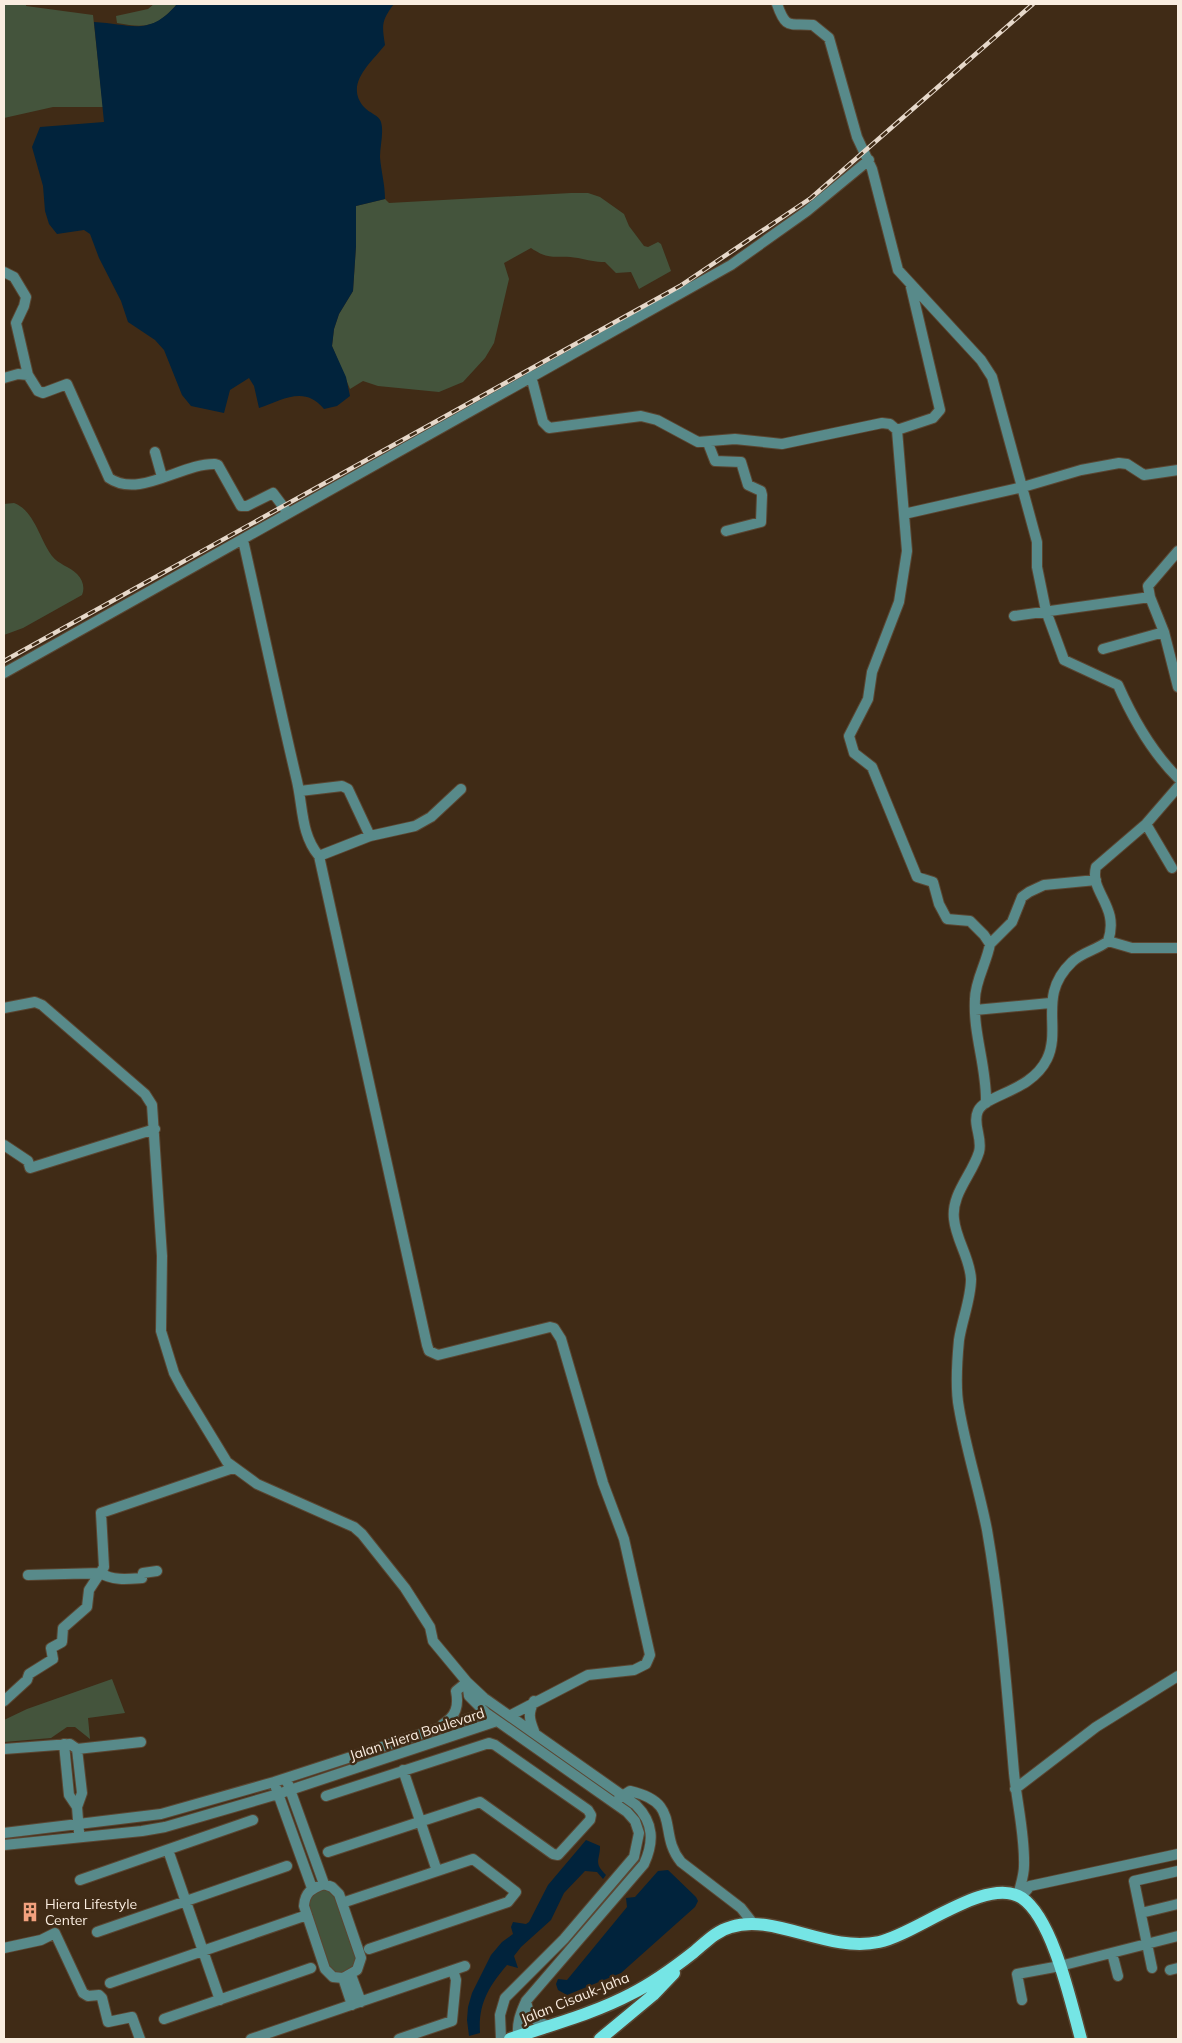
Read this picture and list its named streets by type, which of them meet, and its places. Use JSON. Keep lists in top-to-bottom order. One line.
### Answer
{"streets":{"main road":["Jalan Cisauk-Jaha"],"street":["Jalan Hiera Boulevard"]},"crossings":[["Jalan Hiera Boulevard","Jalan Cisauk-Jaha"]],"places":{"building":["Hiera Lifestyle Center"]}}
